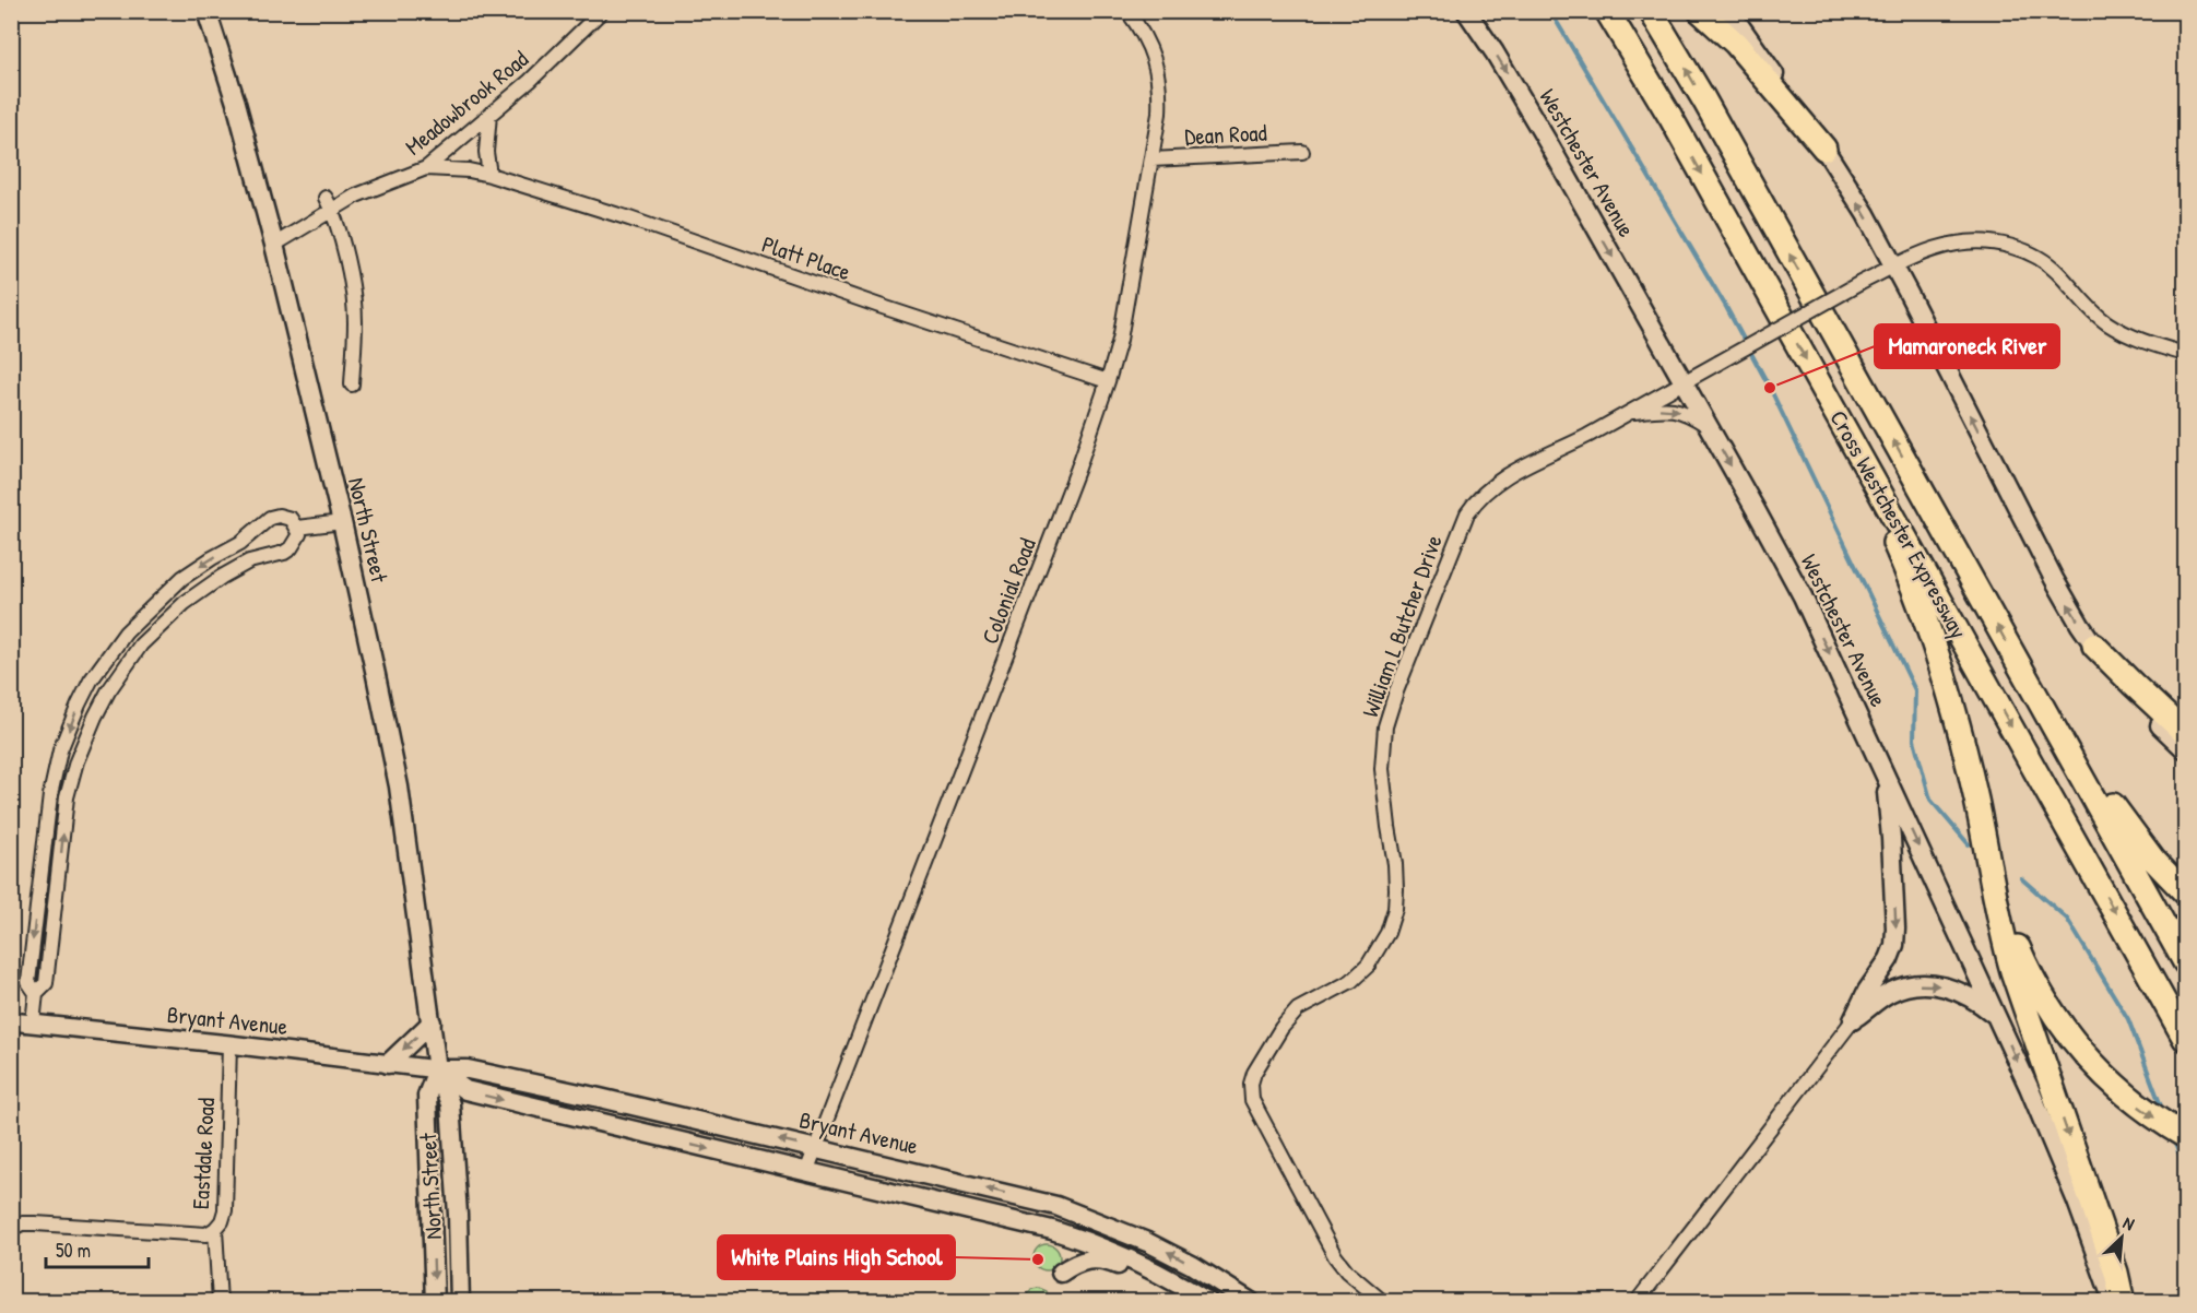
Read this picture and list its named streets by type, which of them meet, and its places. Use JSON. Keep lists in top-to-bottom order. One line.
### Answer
{"streets":{"highway":["Cross Westchester Expressway"],"main road":["Westchester Avenue","North Street","Bryant Avenue"],"street":["Meadowbrook Road","Dean Road","Platt Place","Colonial Road","William L Butcher Drive","Eastdale Road"]},"crossings":[["Meadowbrook Road","Platt Place"],["Meadowbrook Road","North Street"],["Dean Road","Colonial Road"],["Westchester Avenue","William L Butcher Drive"],["Platt Place","Colonial Road"],["North Street","Bryant Avenue"],["Colonial Road","Bryant Avenue"],["Bryant Avenue","Eastdale Road"]],"one_way":["Westchester Avenue"],"places":["Mamaroneck River","White Plains High School"],"scale_bar":"50 m","north":"top right"}
